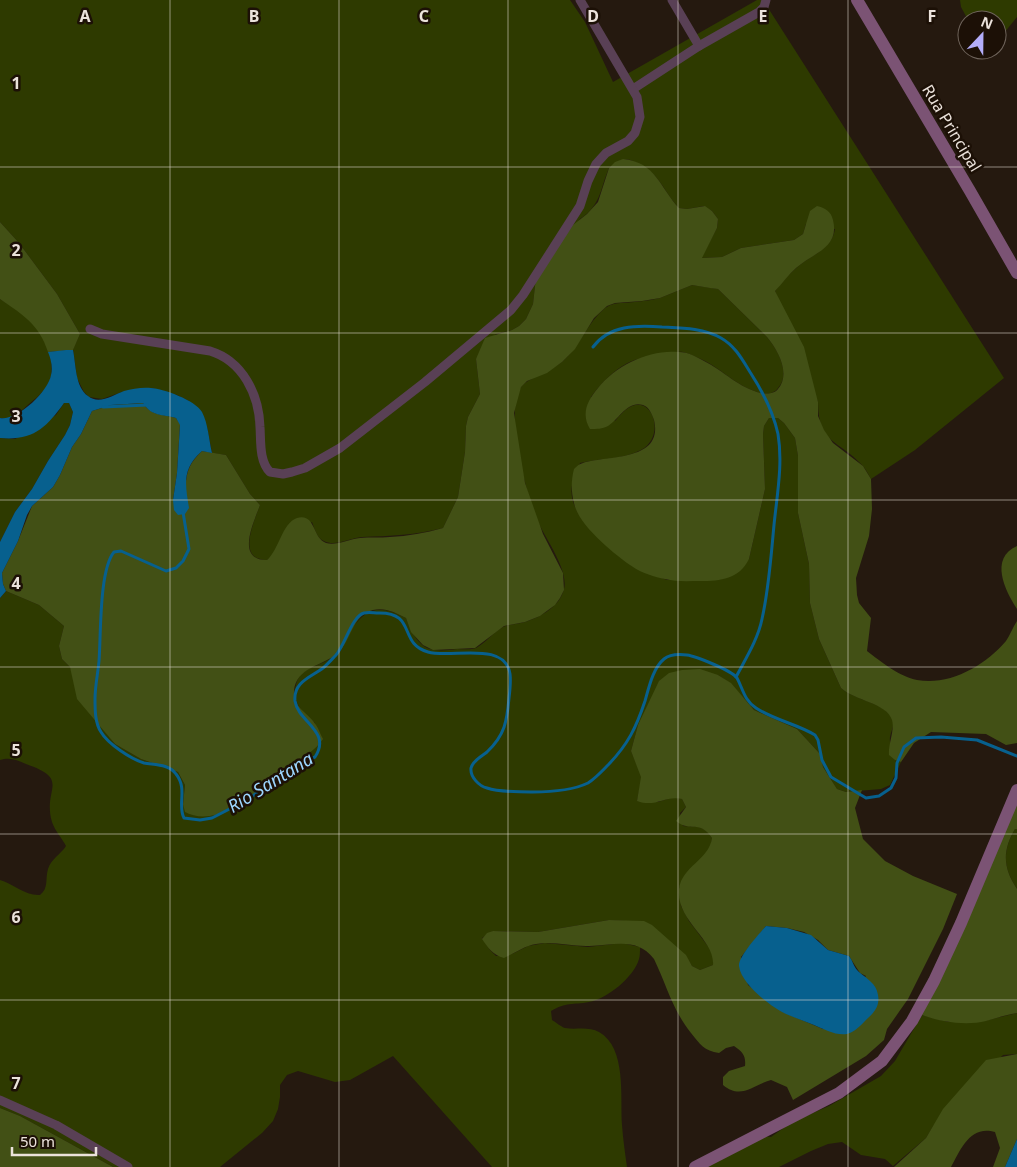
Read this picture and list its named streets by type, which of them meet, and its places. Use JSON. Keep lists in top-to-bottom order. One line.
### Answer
{"streets":{"main road":["Rua Principal"]},"water":["Rio Santana"],"scale_bar":"50 m","north":"top","grid":{"columns":["A","B","C","D","E","F"],"rows":["1","2","3","4","5","6","7"]}}
